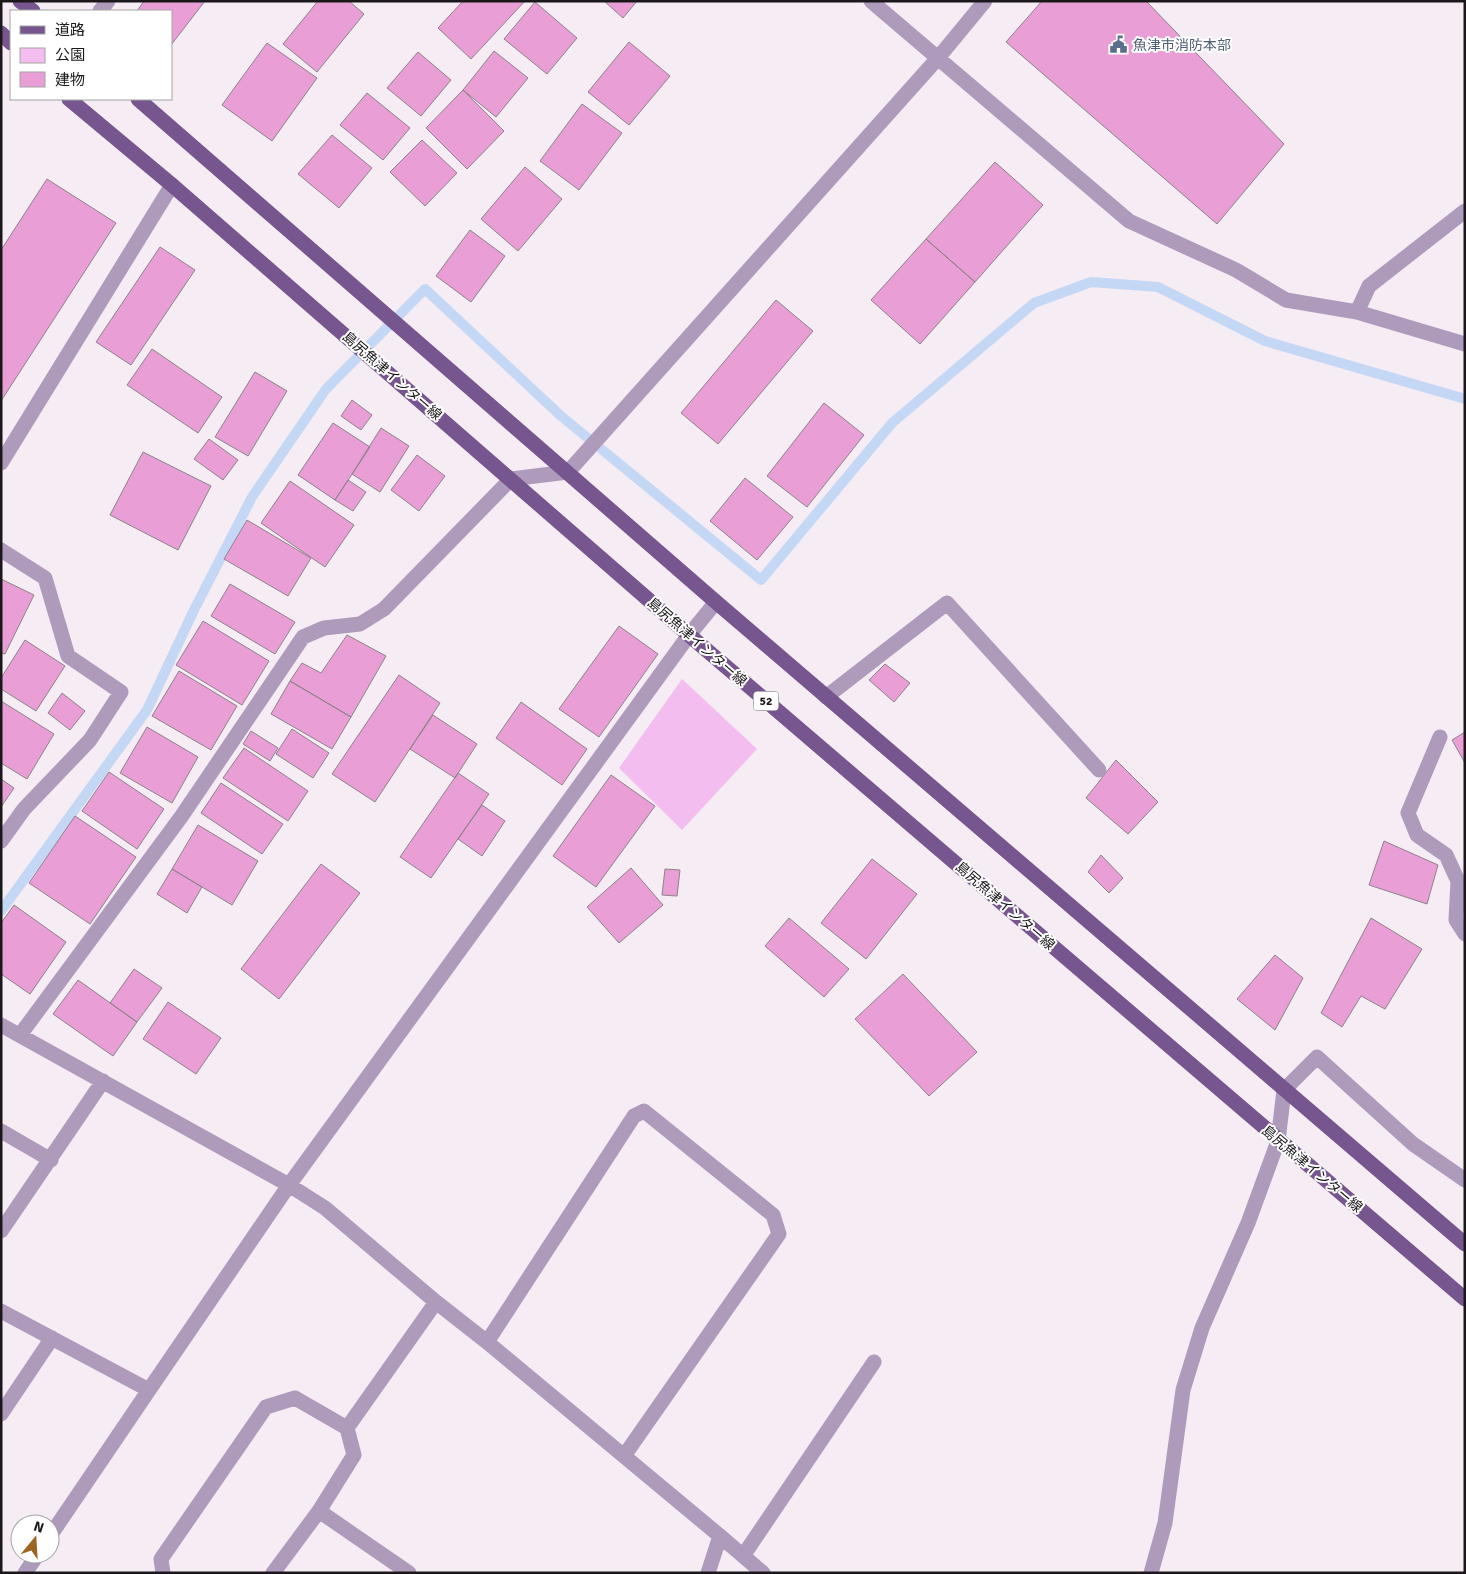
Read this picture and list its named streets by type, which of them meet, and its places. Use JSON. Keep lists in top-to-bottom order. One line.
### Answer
{"streets":{"main road":["島尻魚津インター線","52"]},"places":{"public building":["魚津市消防本部"]},"legend":["道路","公園","建物"],"north":"top"}
